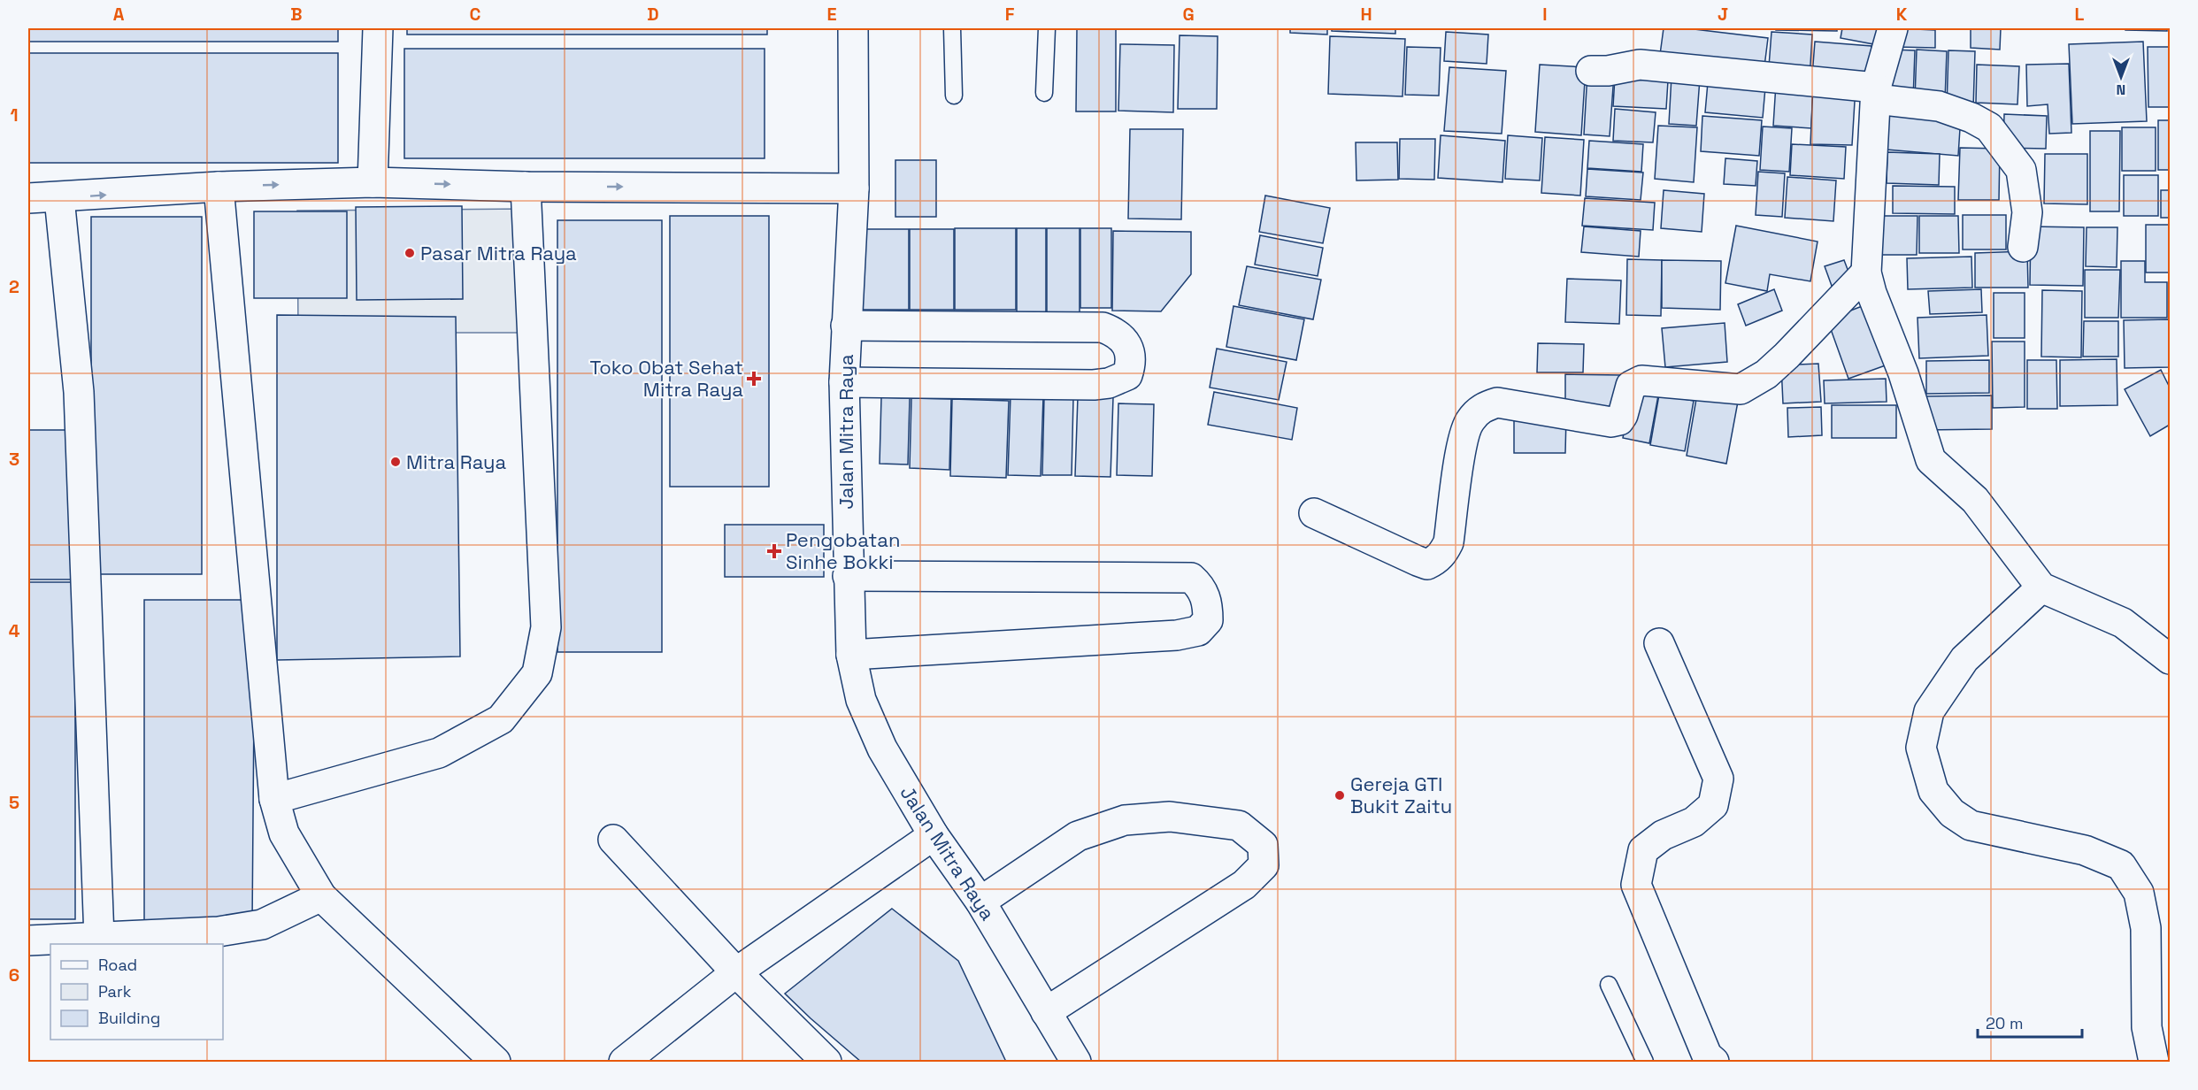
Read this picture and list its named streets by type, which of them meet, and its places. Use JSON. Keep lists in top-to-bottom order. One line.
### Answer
{"streets":{"street":["Jalan Mitra Raya"]},"places":{"other":["Pasar Mitra Raya","Mitra Raya","Gereja GTI Bukit Zaitu"],"health":["Toko Obat Sehat Mitra Raya","Pengobatan Sinhe Bokki"]},"legend":["Road","Park","Building"],"scale_bar":"20 m","north":"bottom","grid":{"columns":["A","B","C","D","E","F","G","H","I","J","K","L"],"rows":["1","2","3","4","5","6"]}}
